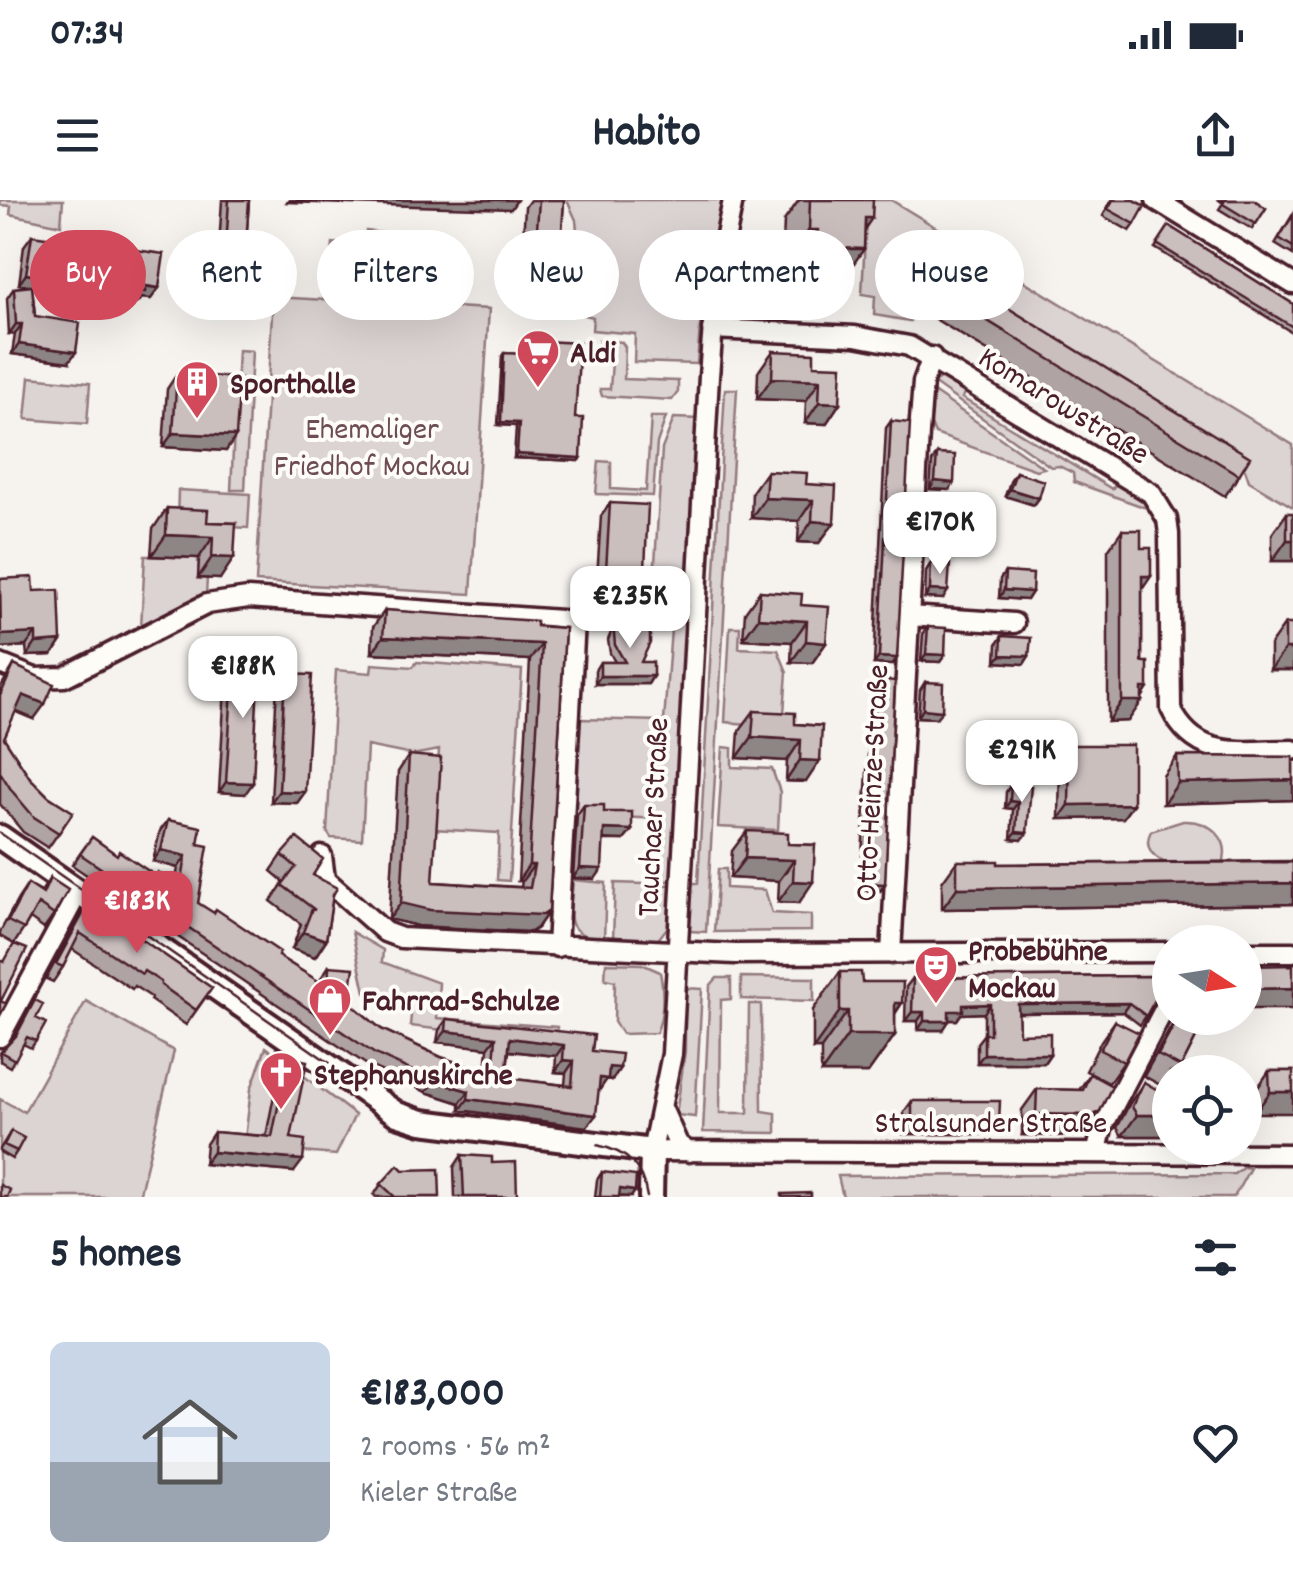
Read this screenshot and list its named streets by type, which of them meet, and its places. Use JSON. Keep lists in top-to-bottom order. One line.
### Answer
{"streets":{"main road":["Tauchaer Straße"],"street":["Komarowstraße","Otto-Heinze-Straße","Stralsunder Straße"]},"crossings":[["Komarowstraße","Otto-Heinze-Straße"],["Komarowstraße","Tauchaer Straße"],["Tauchaer Straße","Stralsunder Straße"]],"parks":["Ehemaliger Friedhof Mockau"],"places":{"supermarket":["Aldi"],"building":["Sporthalle"],"theatre":["Probebühne Mockau"],"shop":["Fahrrad-Schulze"],"church":["Stephanuskirche"]},"north":"right","page":{"status":"07:34","header":"Habito","chip":["Buy","Rent","Filters","New","Apartment","House"],"price":["€170K","€235K","€188K","€291K","€183K"],"heading":"5 homes","list":[{"name":"€183,000","note":"2 rooms · 56 m² · Kieler Straße"}]}}
